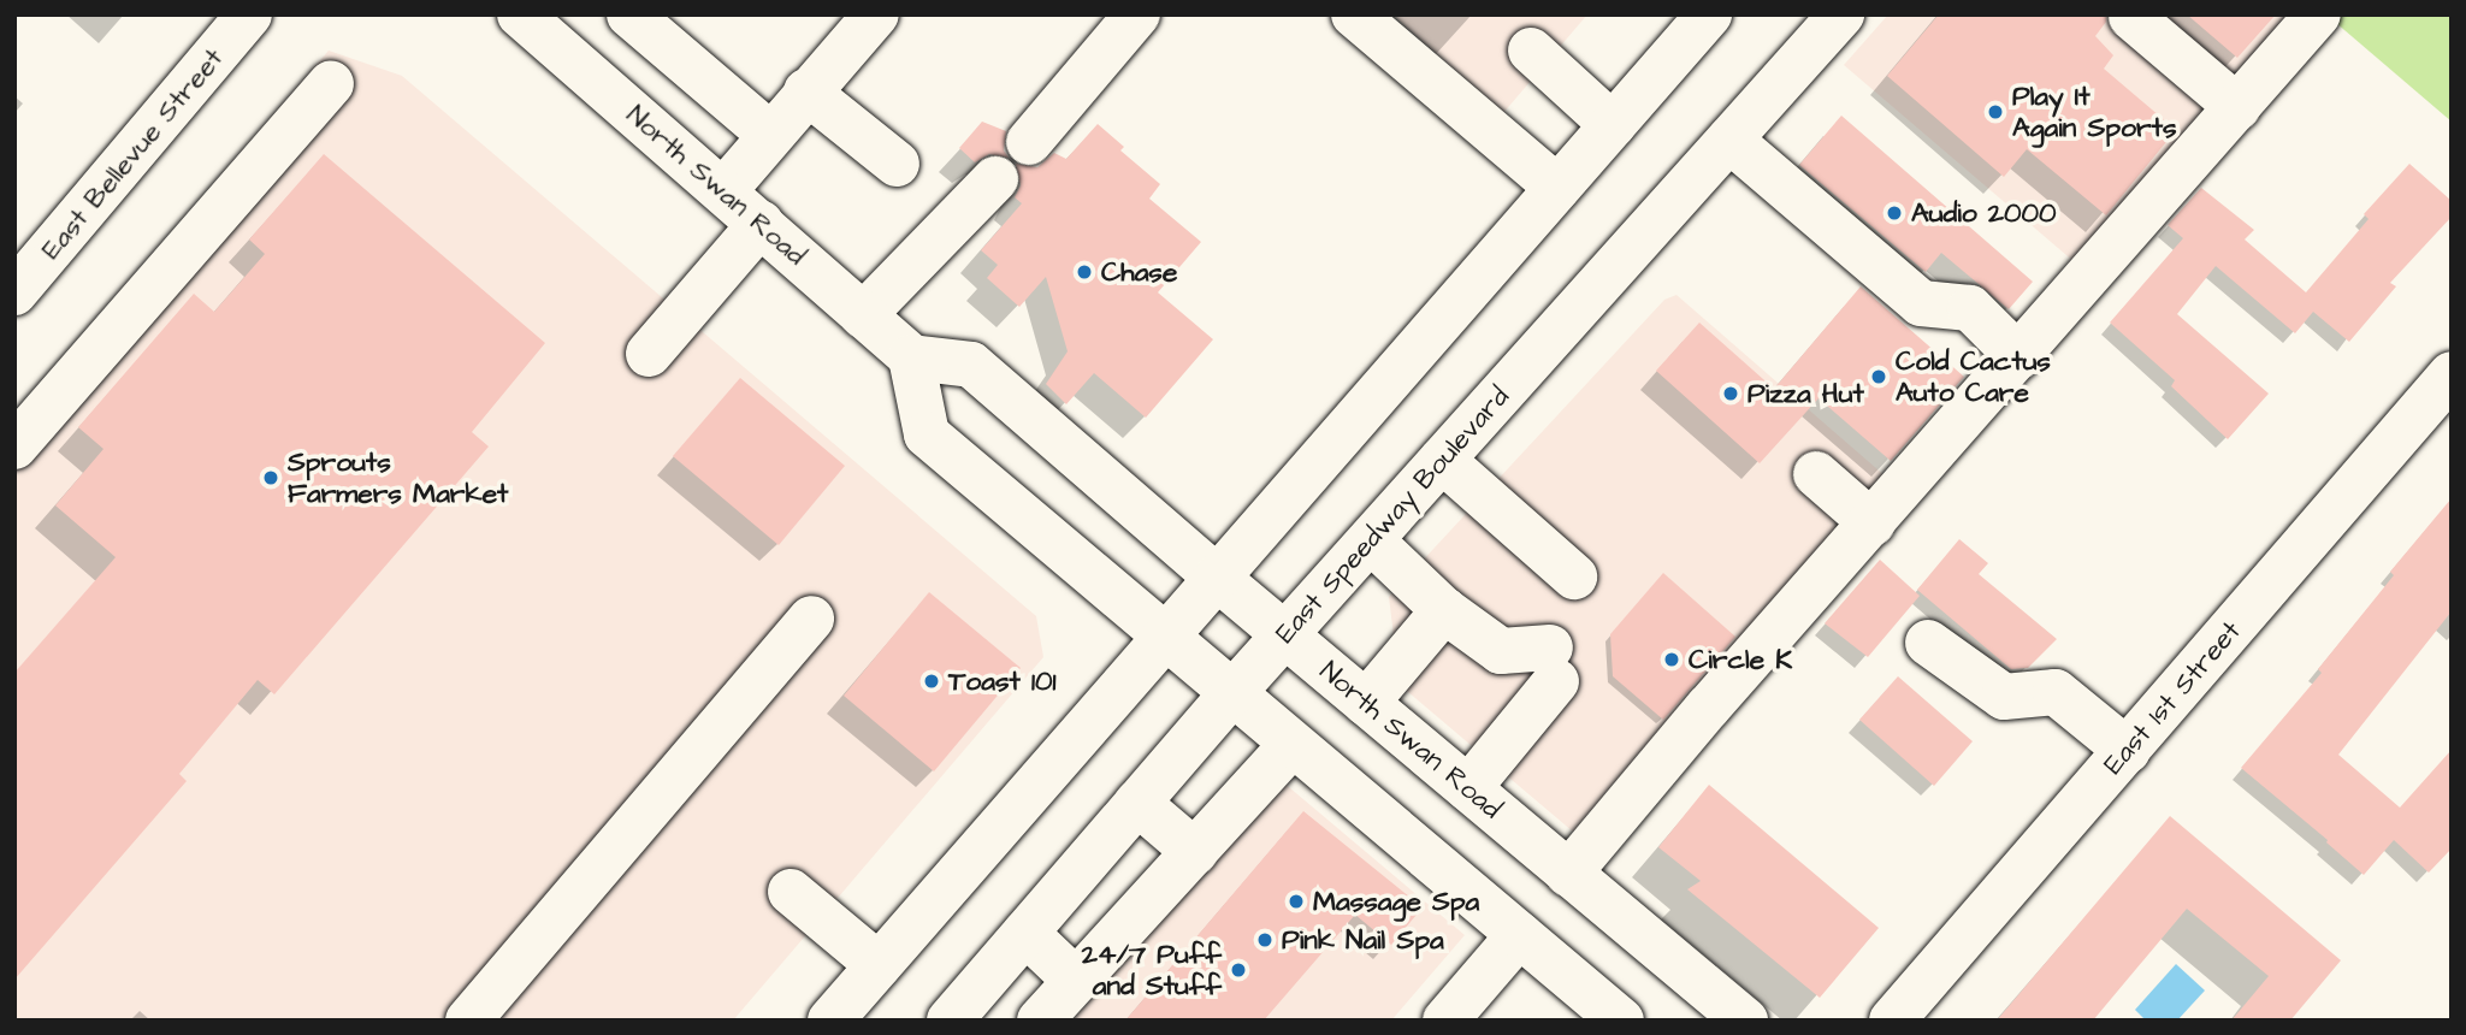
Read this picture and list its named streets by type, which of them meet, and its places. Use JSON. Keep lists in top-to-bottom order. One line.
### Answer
{"streets":{"main road":["East Bellevue Street","North Swan Road","East Speedway Boulevard","East 1st Street"]},"crossings":[["North Swan Road","East Speedway Boulevard"]],"places":["Play It Again Sports","Audio 2000","Chase","Cold Cactus Auto Care","Pizza Hut","Sprouts Farmers Market","Circle K","Toast 101","Massage Spa","Pink Nail Spa","24/7 Puff and Stuff"]}
